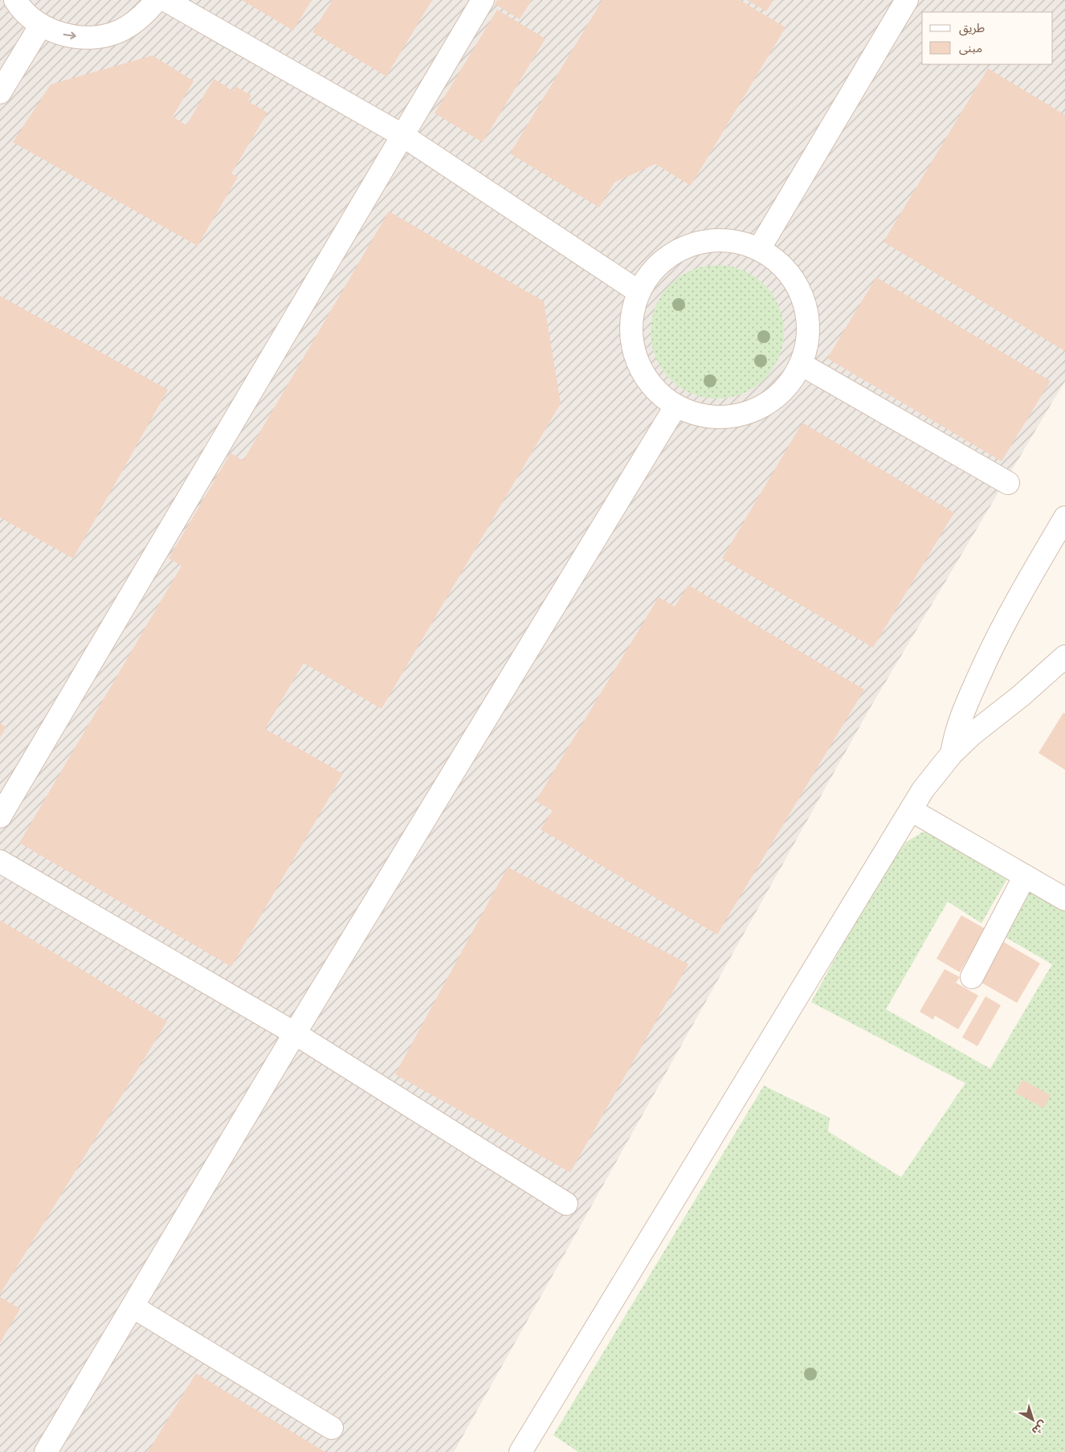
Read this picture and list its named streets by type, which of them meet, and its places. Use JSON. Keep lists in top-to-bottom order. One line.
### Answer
{"legend":["طريق","مبنى"],"north":"bottom right"}
